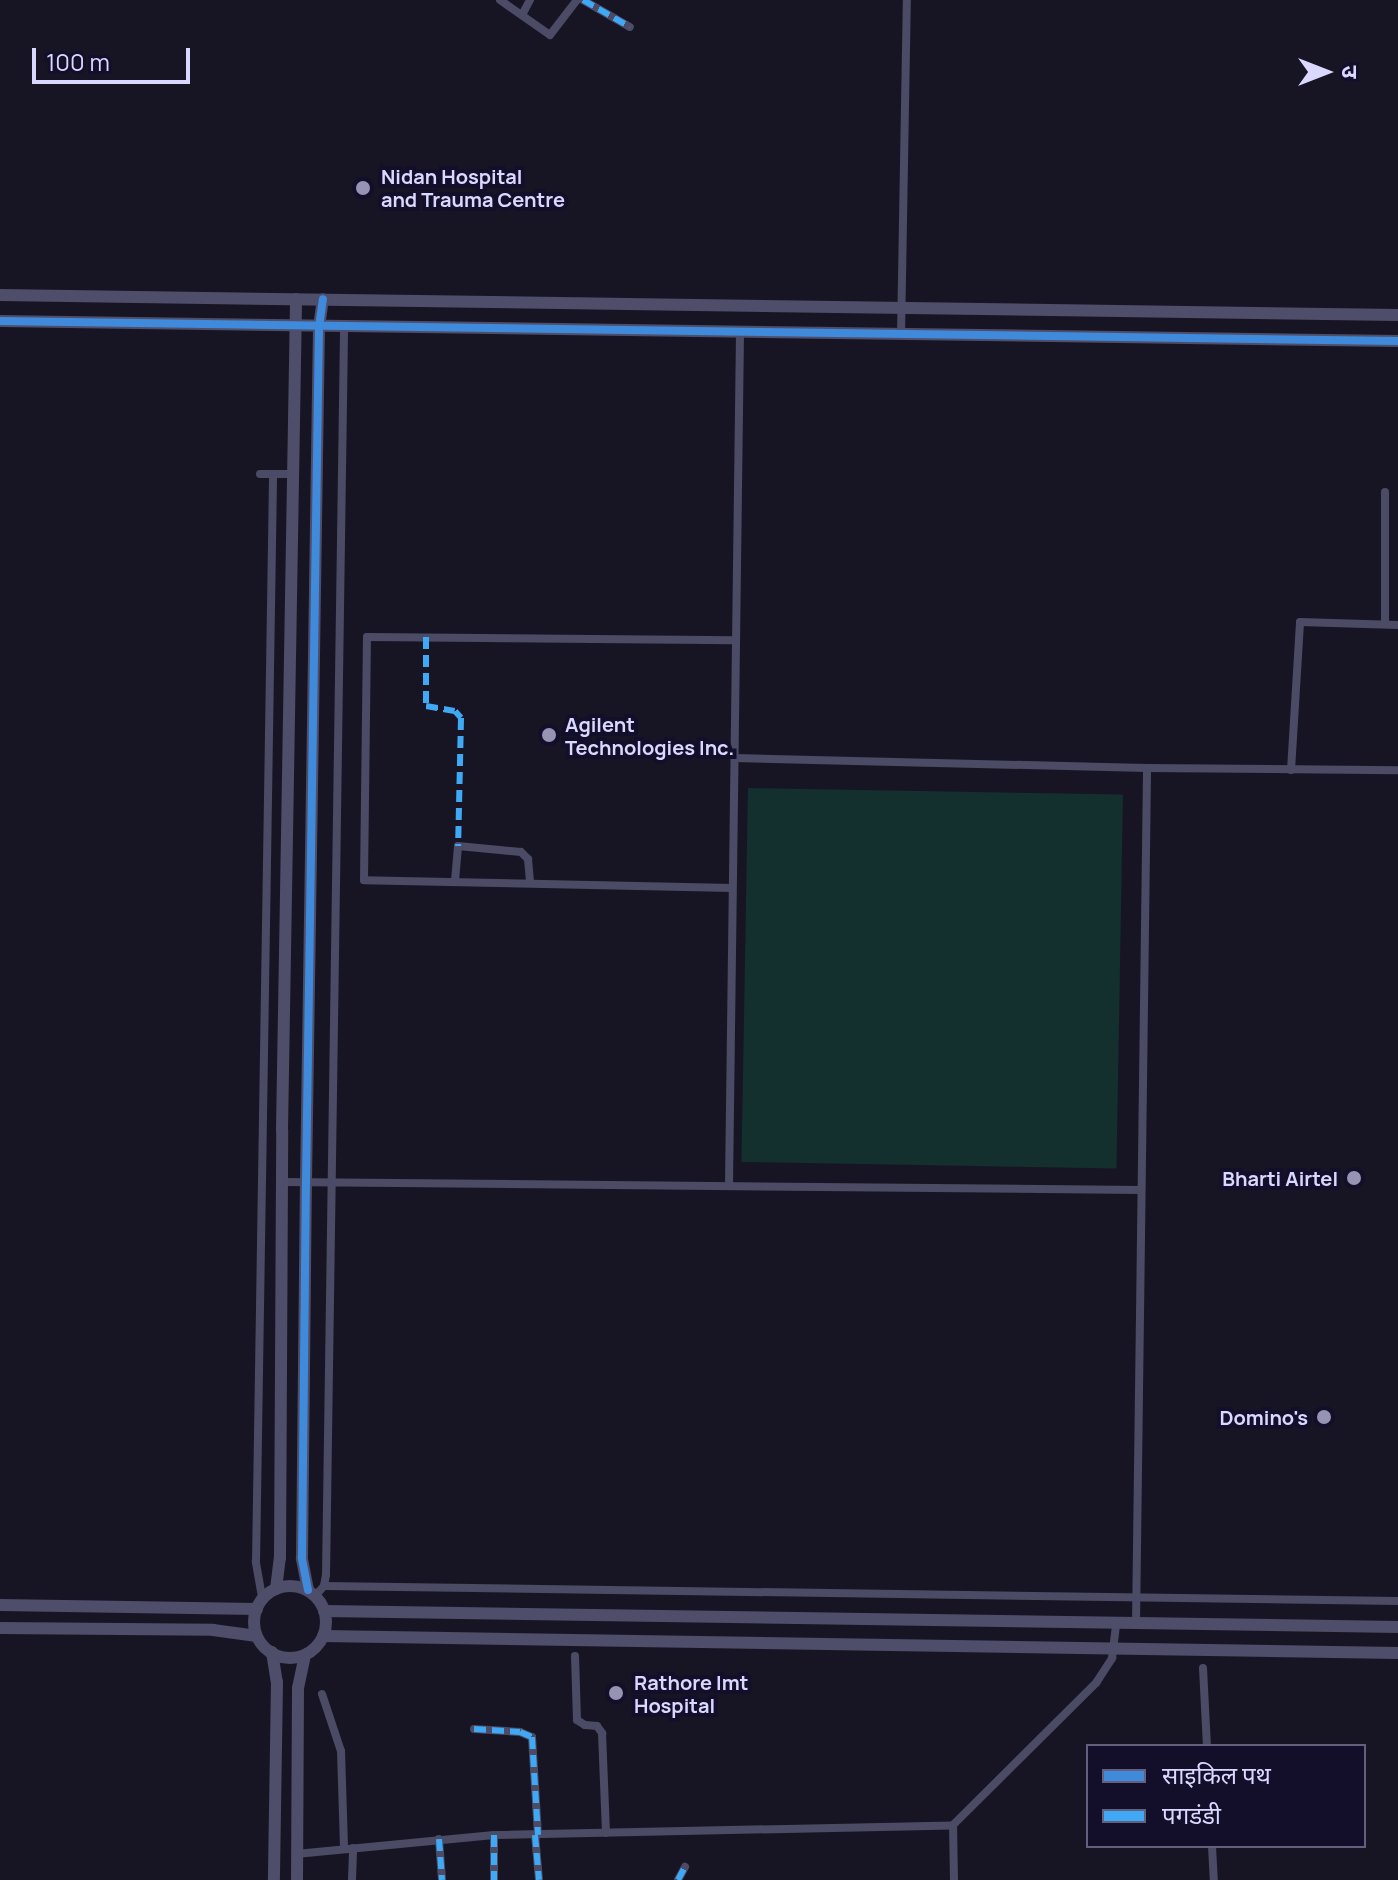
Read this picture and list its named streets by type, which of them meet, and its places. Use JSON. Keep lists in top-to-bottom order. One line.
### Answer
{"places":["Nidan Hospital and Trauma Centre","Agilent Technologies Inc.","Bharti Airtel","Domino's","Rathore Imt Hospital"],"legend":["साइकिल पथ","पगडंडी"],"scale_bar":"100 m","north":"right"}
